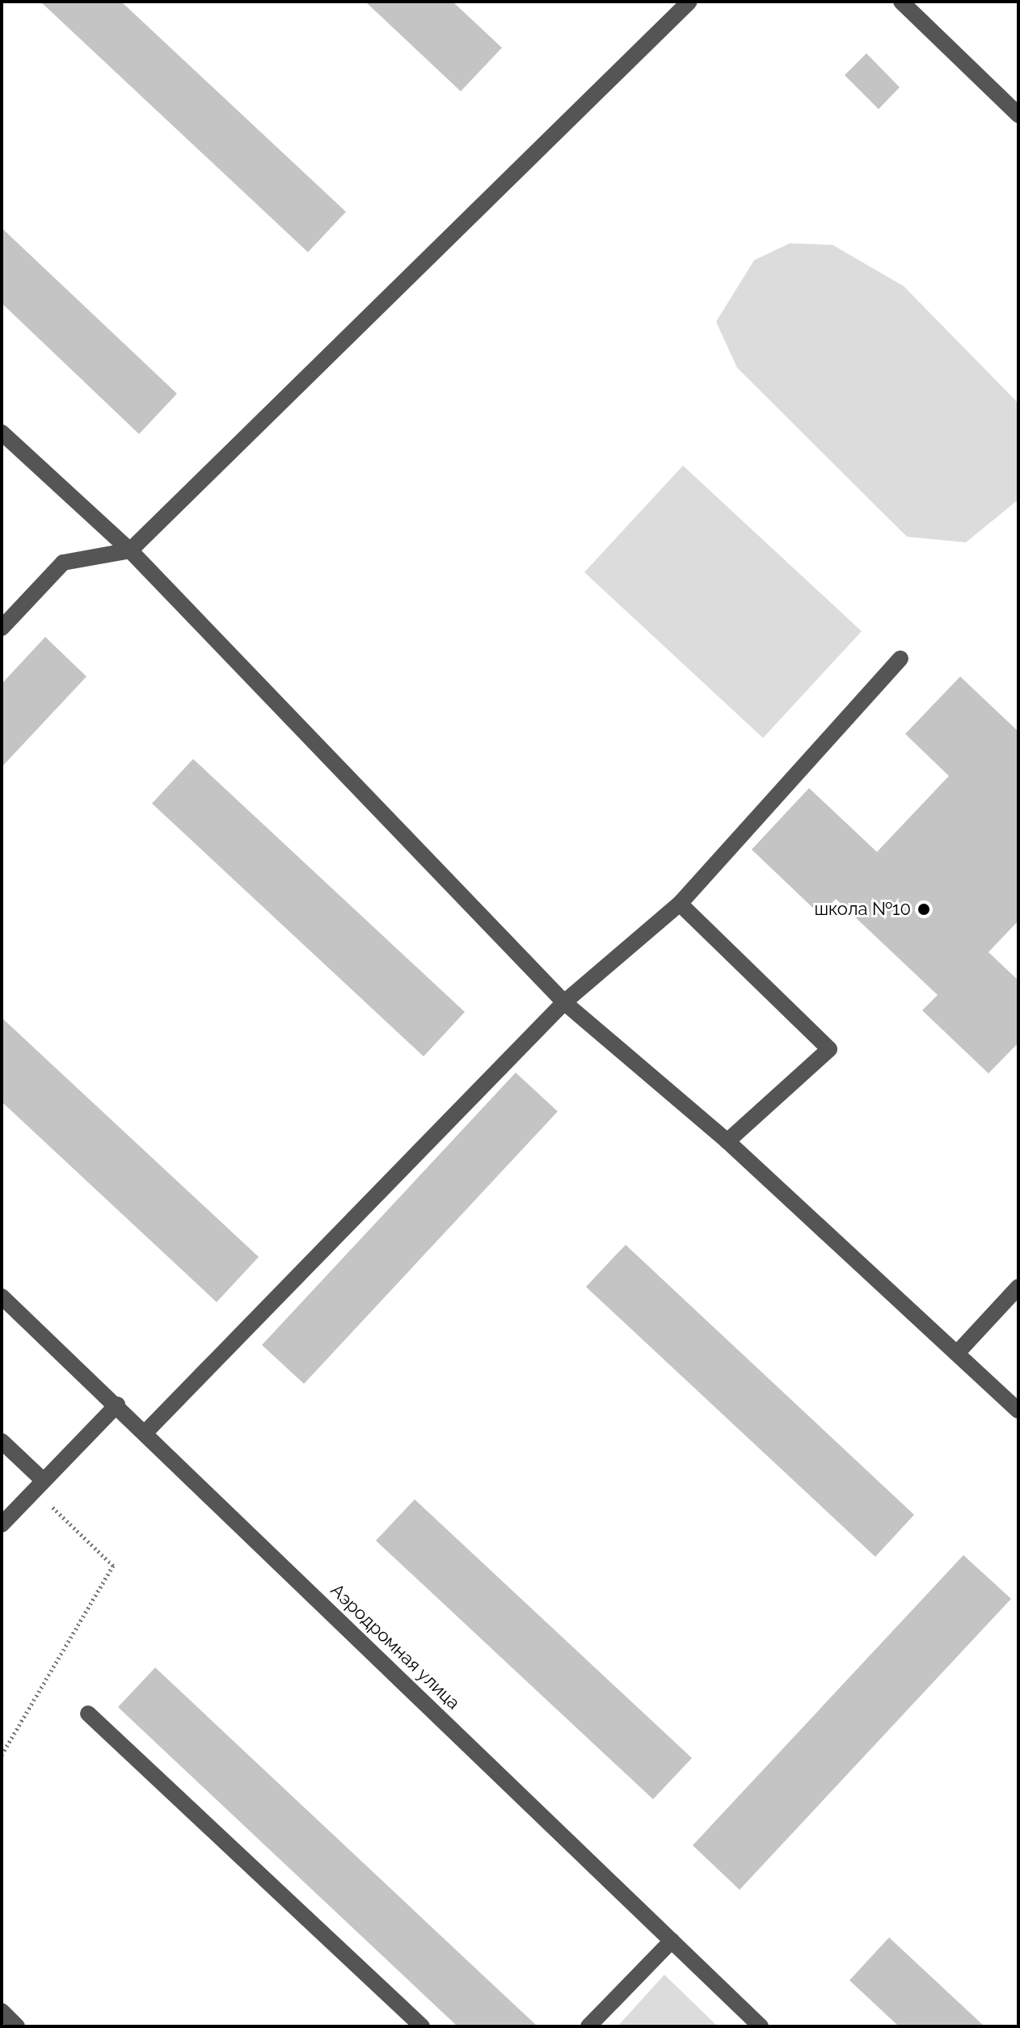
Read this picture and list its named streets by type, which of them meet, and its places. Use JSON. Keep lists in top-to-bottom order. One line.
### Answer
{"streets":{"street":["Аэродромная улица"]},"places":["школа №10"]}
